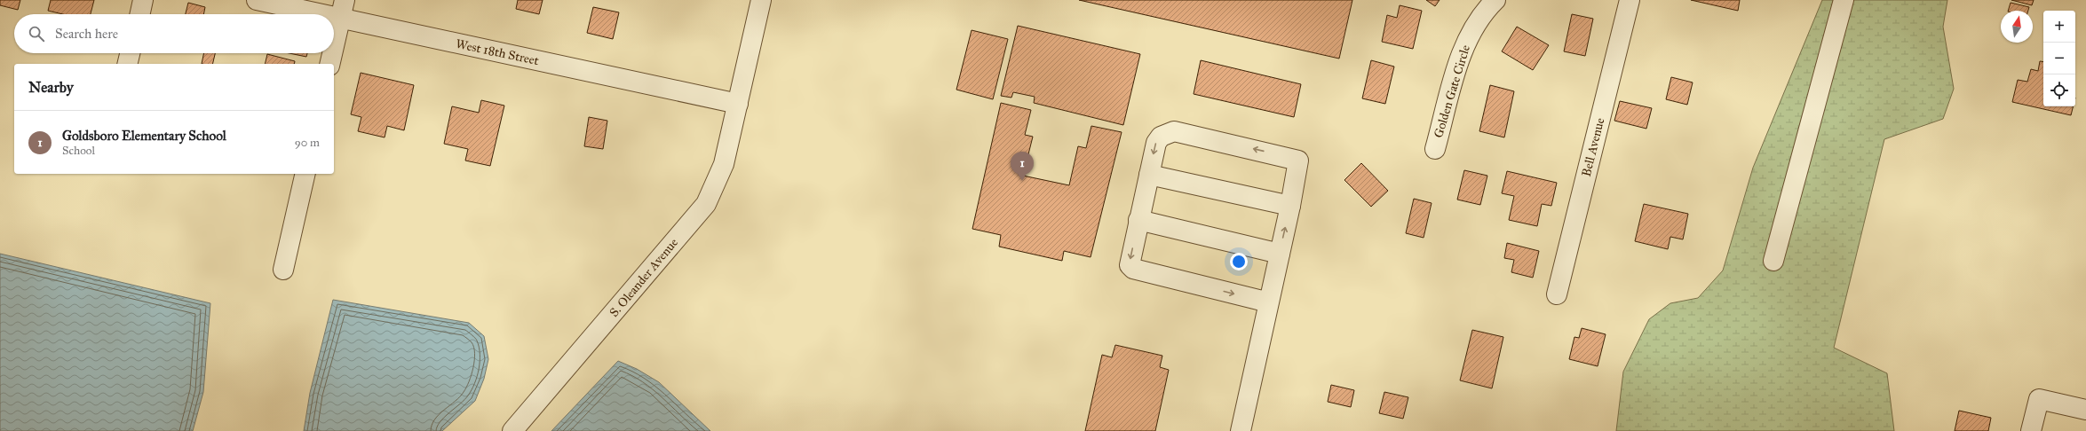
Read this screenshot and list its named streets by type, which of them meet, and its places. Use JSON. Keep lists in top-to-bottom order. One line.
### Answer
{"streets":{"street":["West 18th Street","Golden Gate Circle","Bell Avenue","S. Oleander Avenue"]},"crossings":[["West 18th Street","S. Oleander Avenue"]],"north":"top","page":{"map_buttons":["+","−"],"search":"Search here","heading":"Nearby","list":[{"mark":"1","name":"Goldsboro Elementary School","note":"School","value":"90 m"}],"pins":"1"}}
